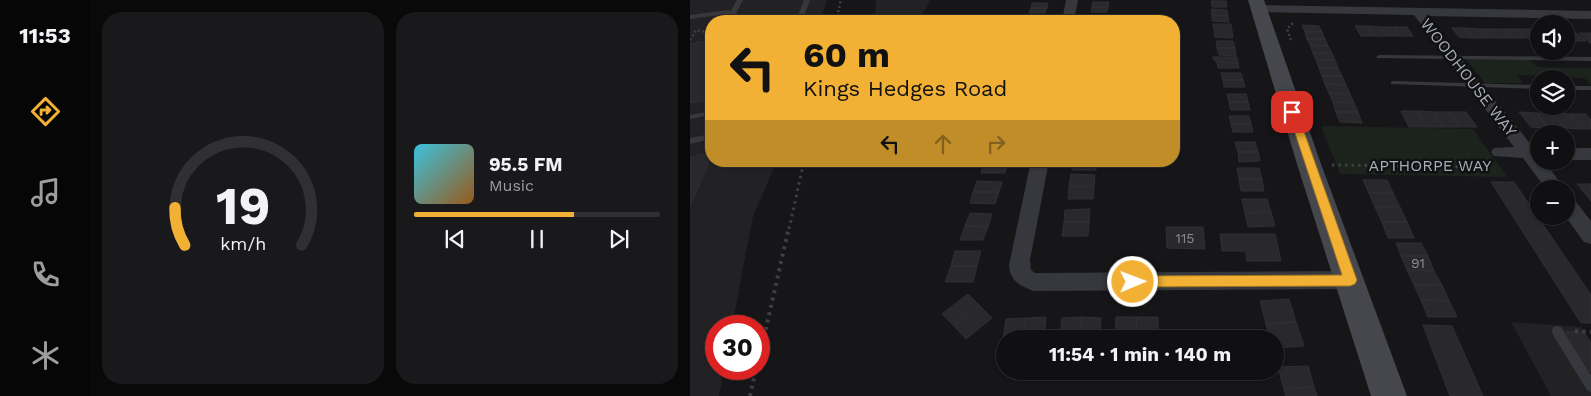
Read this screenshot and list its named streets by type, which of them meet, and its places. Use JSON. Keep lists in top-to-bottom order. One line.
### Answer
{"streets":{"street":["WOODHOUSE WAY","APTHORPE WAY"]},"house_numbers":["115","91"],"page":{"tabs":"11:53","map_buttons":["+","−"],"turn":["60 m","Kings Hedges Road"],"song":["95.5 FM","Music"],"limit":"30","trip":"11:54 · 1 min · 140 m","gauge":["19","km/h"]}}
